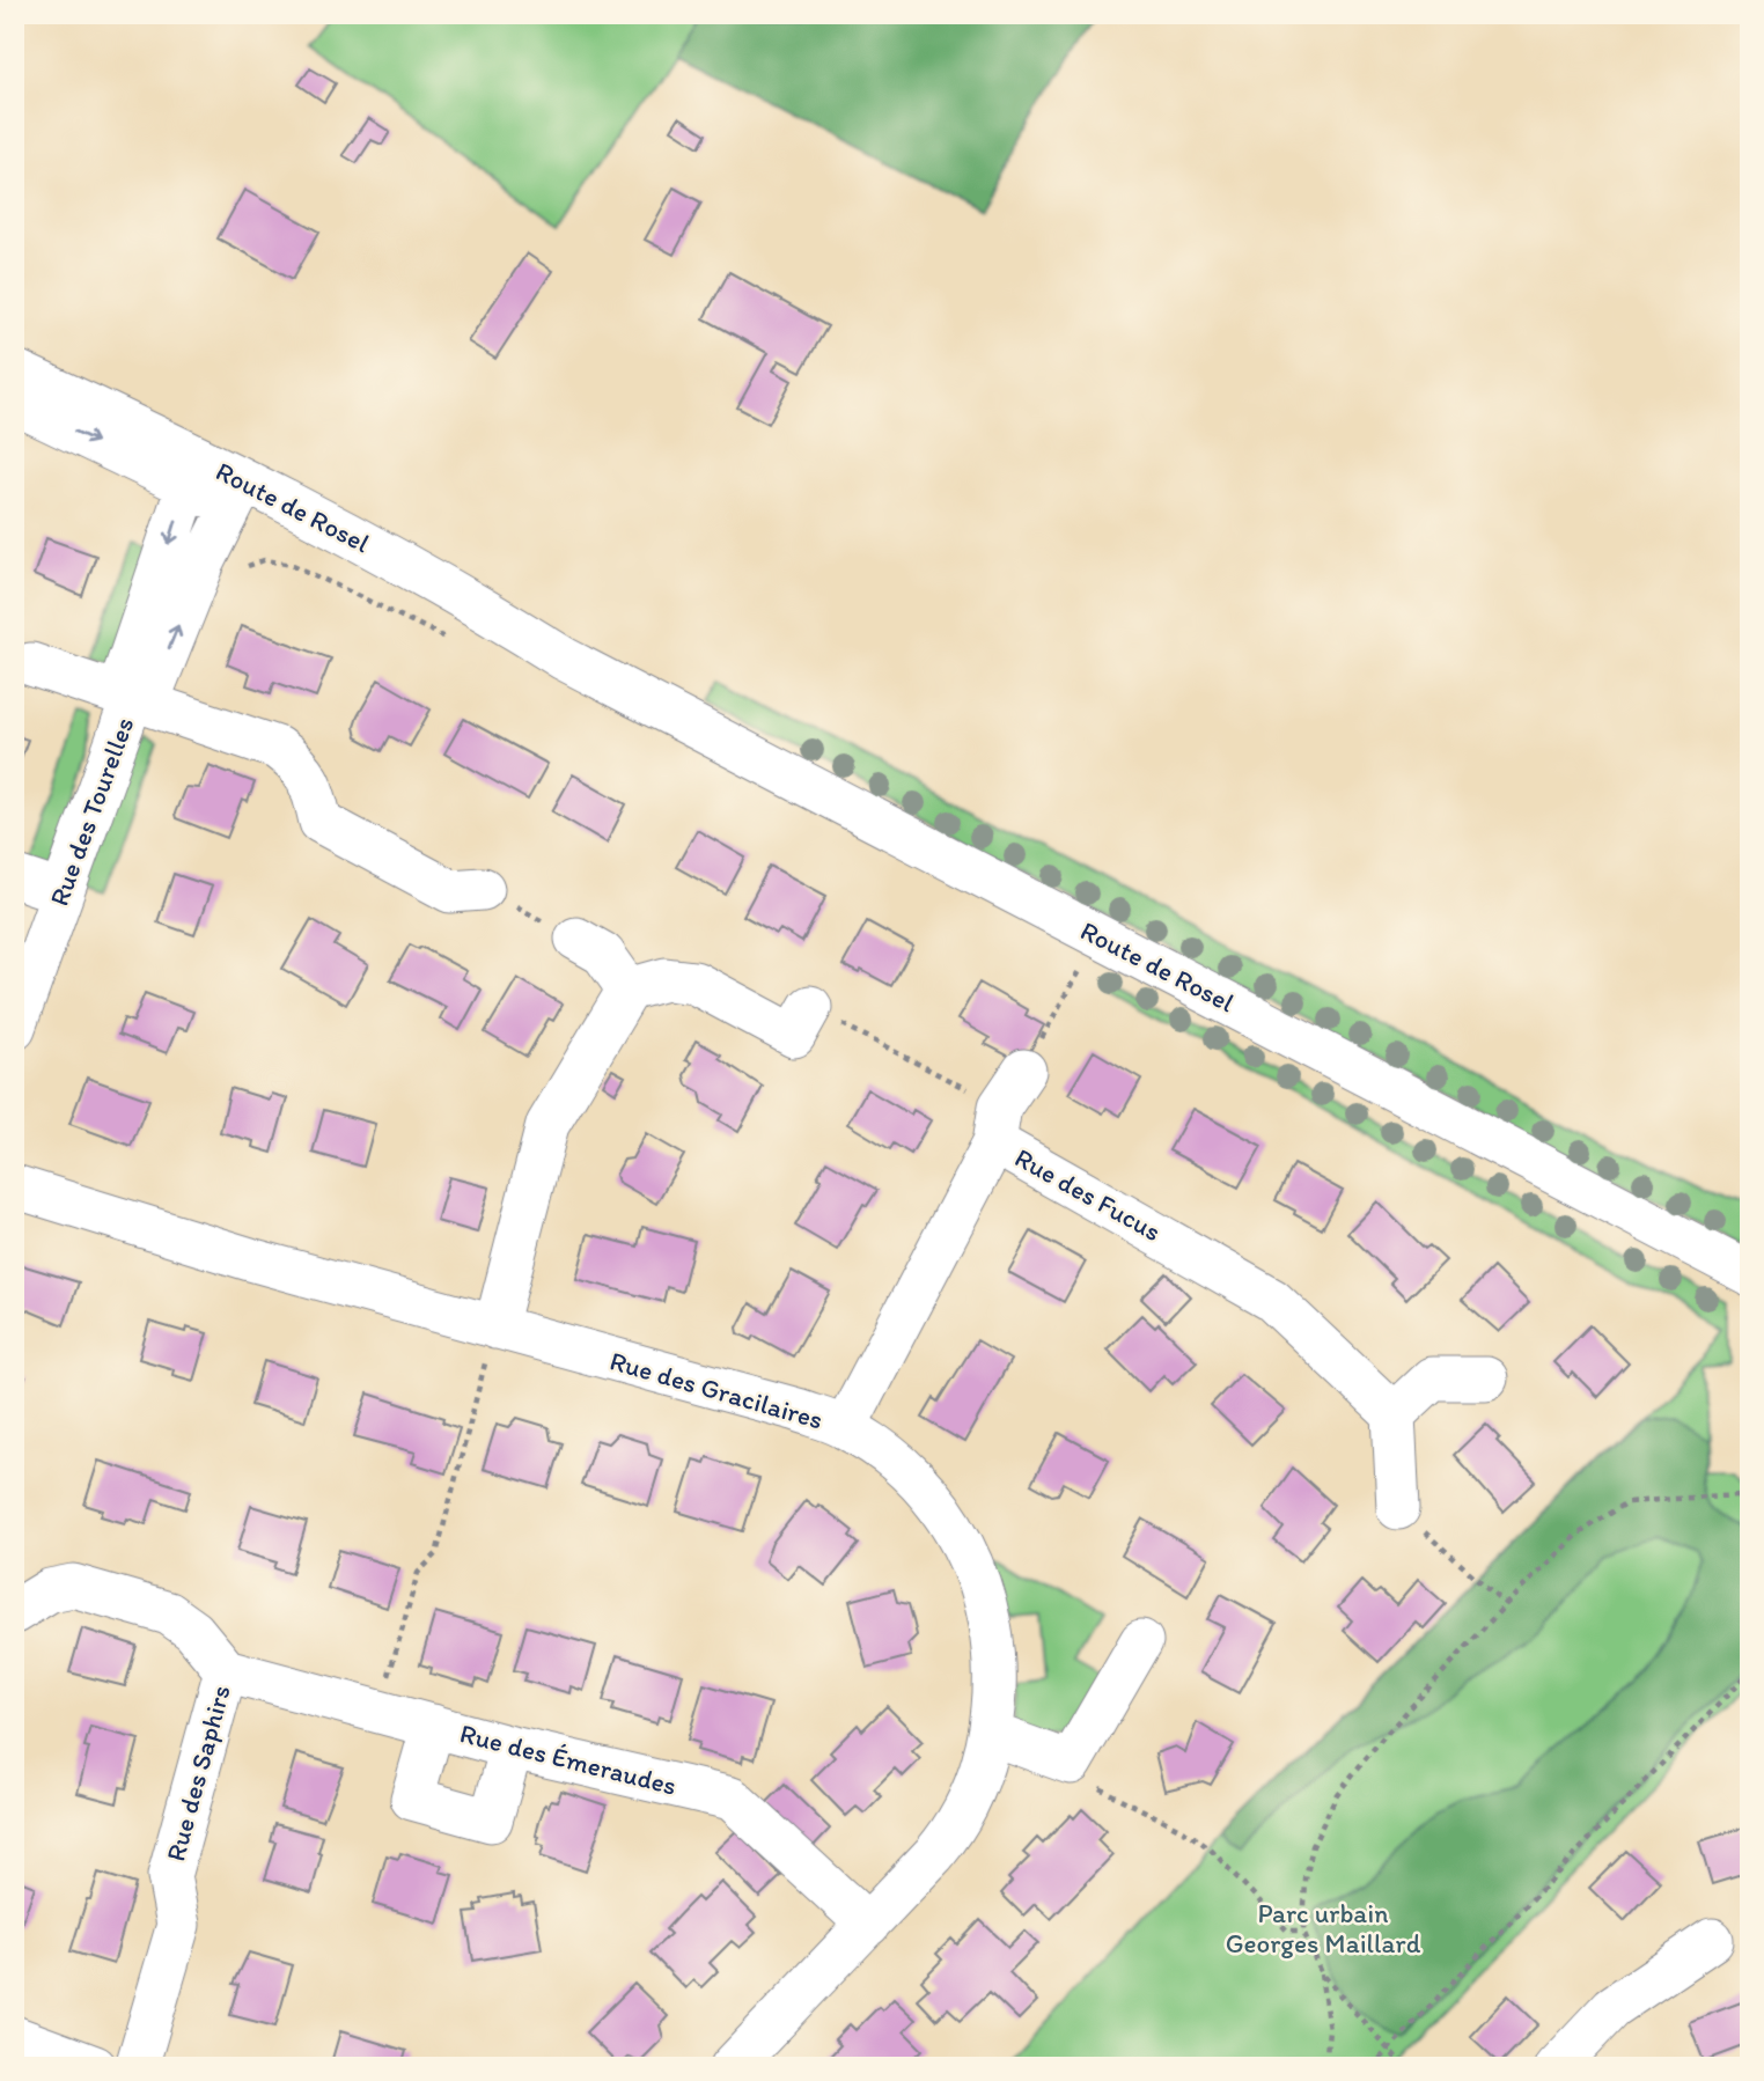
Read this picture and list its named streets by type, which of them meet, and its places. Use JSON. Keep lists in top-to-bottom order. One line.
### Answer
{"streets":{"street":["Route de Rosel","Rue des Tourelles","Rue des Fucus","Rue des Gracilaires","Rue des Émeraudes","Rue des Saphirs"]},"crossings":[["Route de Rosel","Rue des Tourelles"],["Rue des Fucus","Rue des Gracilaires"],["Rue des Gracilaires","Rue des Émeraudes"],["Rue des Émeraudes","Rue des Saphirs"]],"parks":["Parc urbain Georges Maillard"]}
